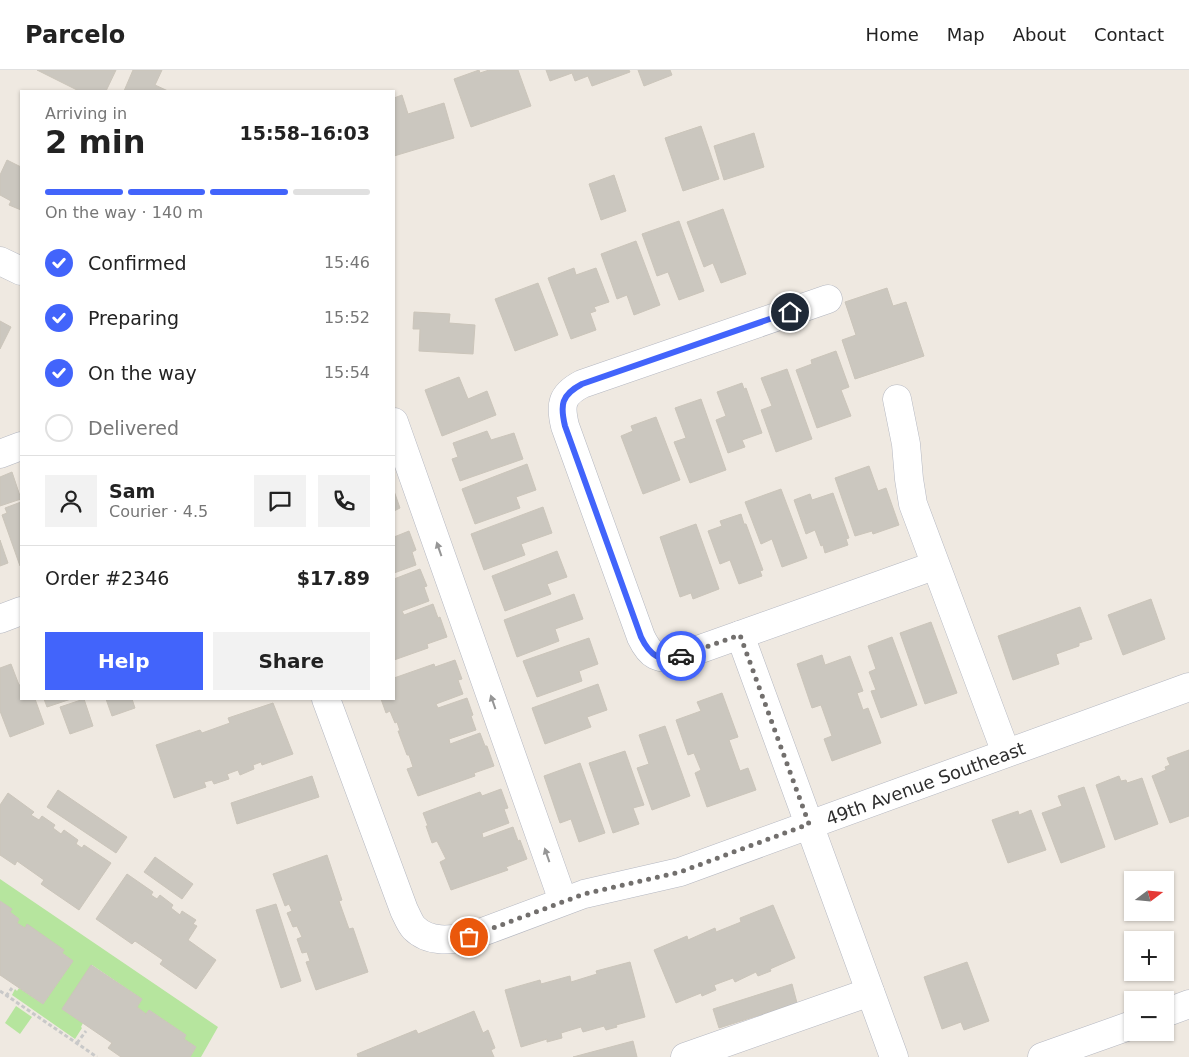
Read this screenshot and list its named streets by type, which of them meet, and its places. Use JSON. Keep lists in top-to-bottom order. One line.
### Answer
{"streets":{"street":["49th Avenue Southeast"]},"north":"right","page":{"header":"Parcelo","nav":["Home","Map","About","Contact"],"heading":["2 min","Arriving in","15:58–16:03"],"panel":["Sam","Courier · 4.5","Order #2346","$17.89"],"bar":"On the way · 140 m","list":[["Confirmed","15:46"],["Preparing","15:52"],["On the way","15:54"],"Delivered"],"buttons":["Help","Share"],"map_buttons":["+","−"]}}
